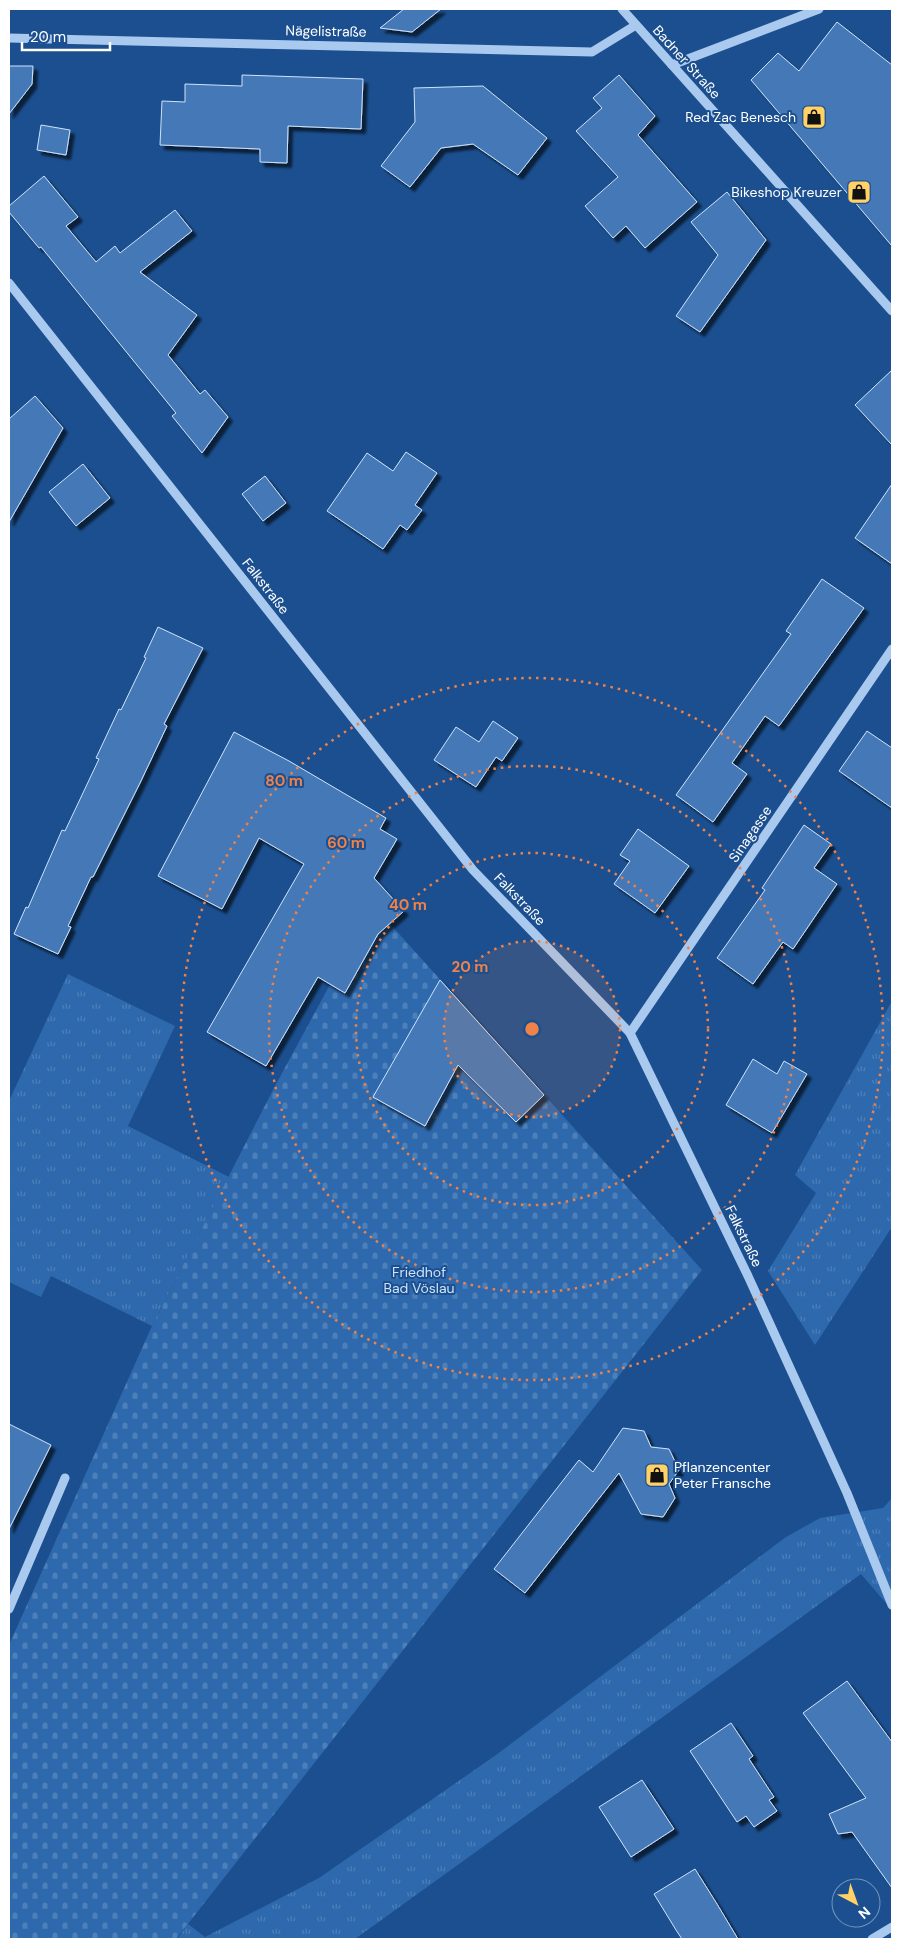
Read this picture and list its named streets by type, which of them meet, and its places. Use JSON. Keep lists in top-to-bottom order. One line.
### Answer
{"streets":{"street":["Nägelistraße","Badner Straße","Falkstraße","Sinagasse"]},"crossings":[["Nägelistraße","Badner Straße"],["Falkstraße","Sinagasse"]],"parks":["Friedhof Bad Vöslau"],"places":{"shop":["Red Zac Benesch","Bikeshop Kreuzer","Pflanzencenter Peter Fransche"]},"scale_bar":"20 m","north":"bottom right","rings":["80 m","60 m","40 m","20 m"]}
